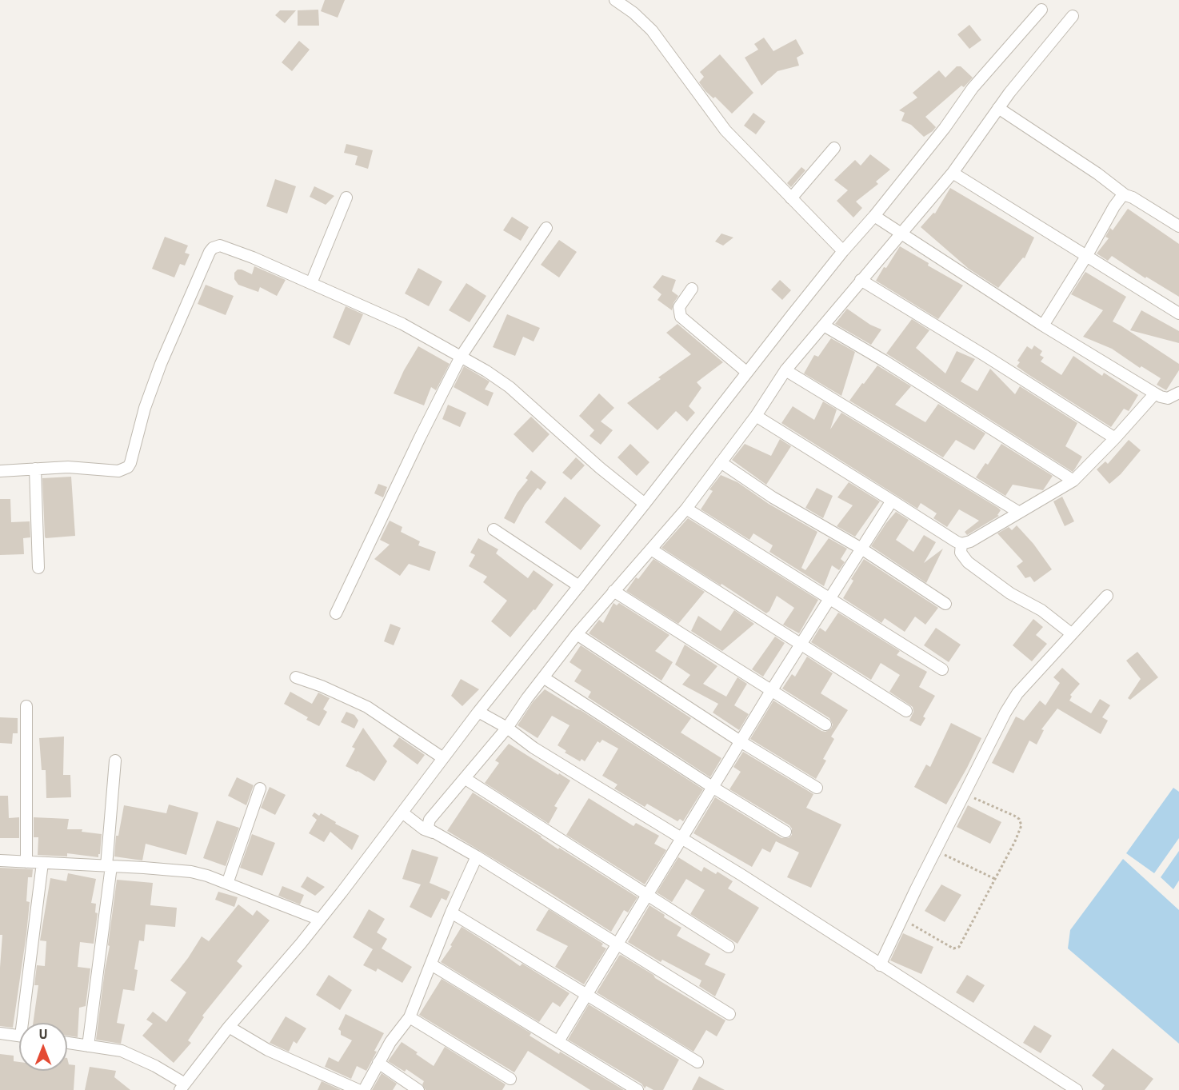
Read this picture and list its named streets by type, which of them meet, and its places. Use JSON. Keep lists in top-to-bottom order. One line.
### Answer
{"north":"top"}
